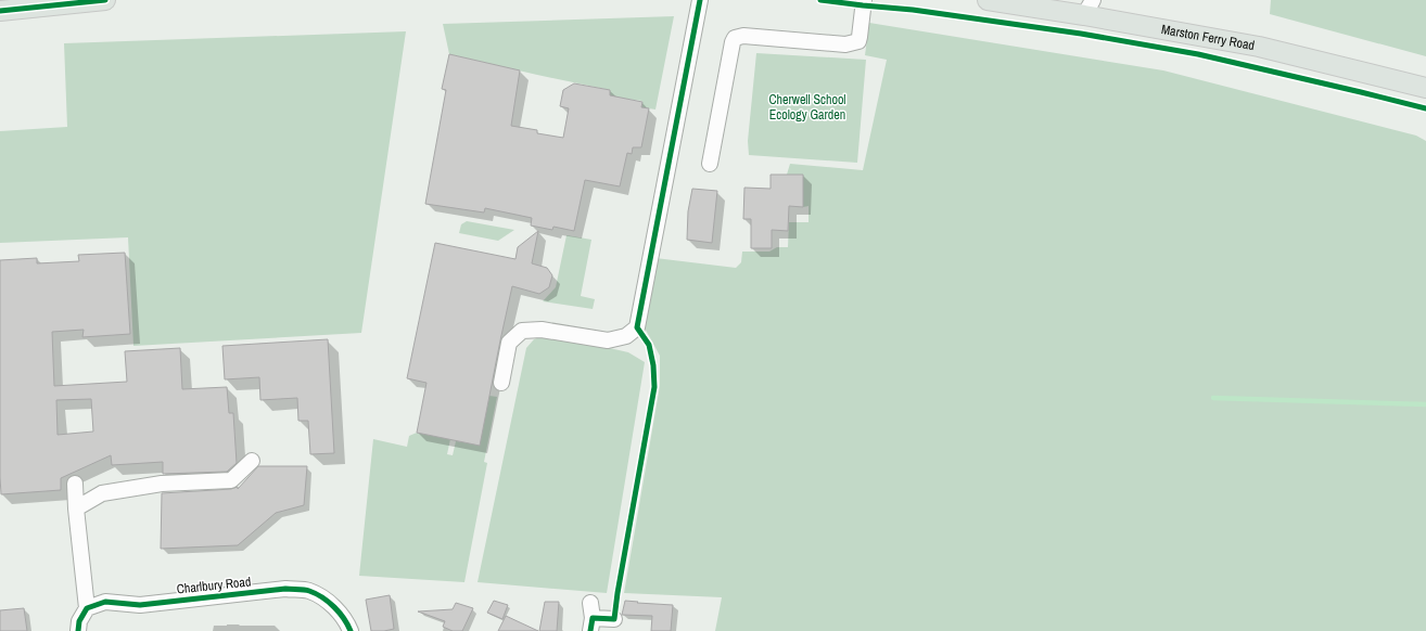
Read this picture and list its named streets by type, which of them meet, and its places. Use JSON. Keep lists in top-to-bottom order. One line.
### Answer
{"streets":{"main road":["Marston Ferry Road"],"street":["Charlbury Road"]},"parks":["Cherwell School Ecology Garden"]}
